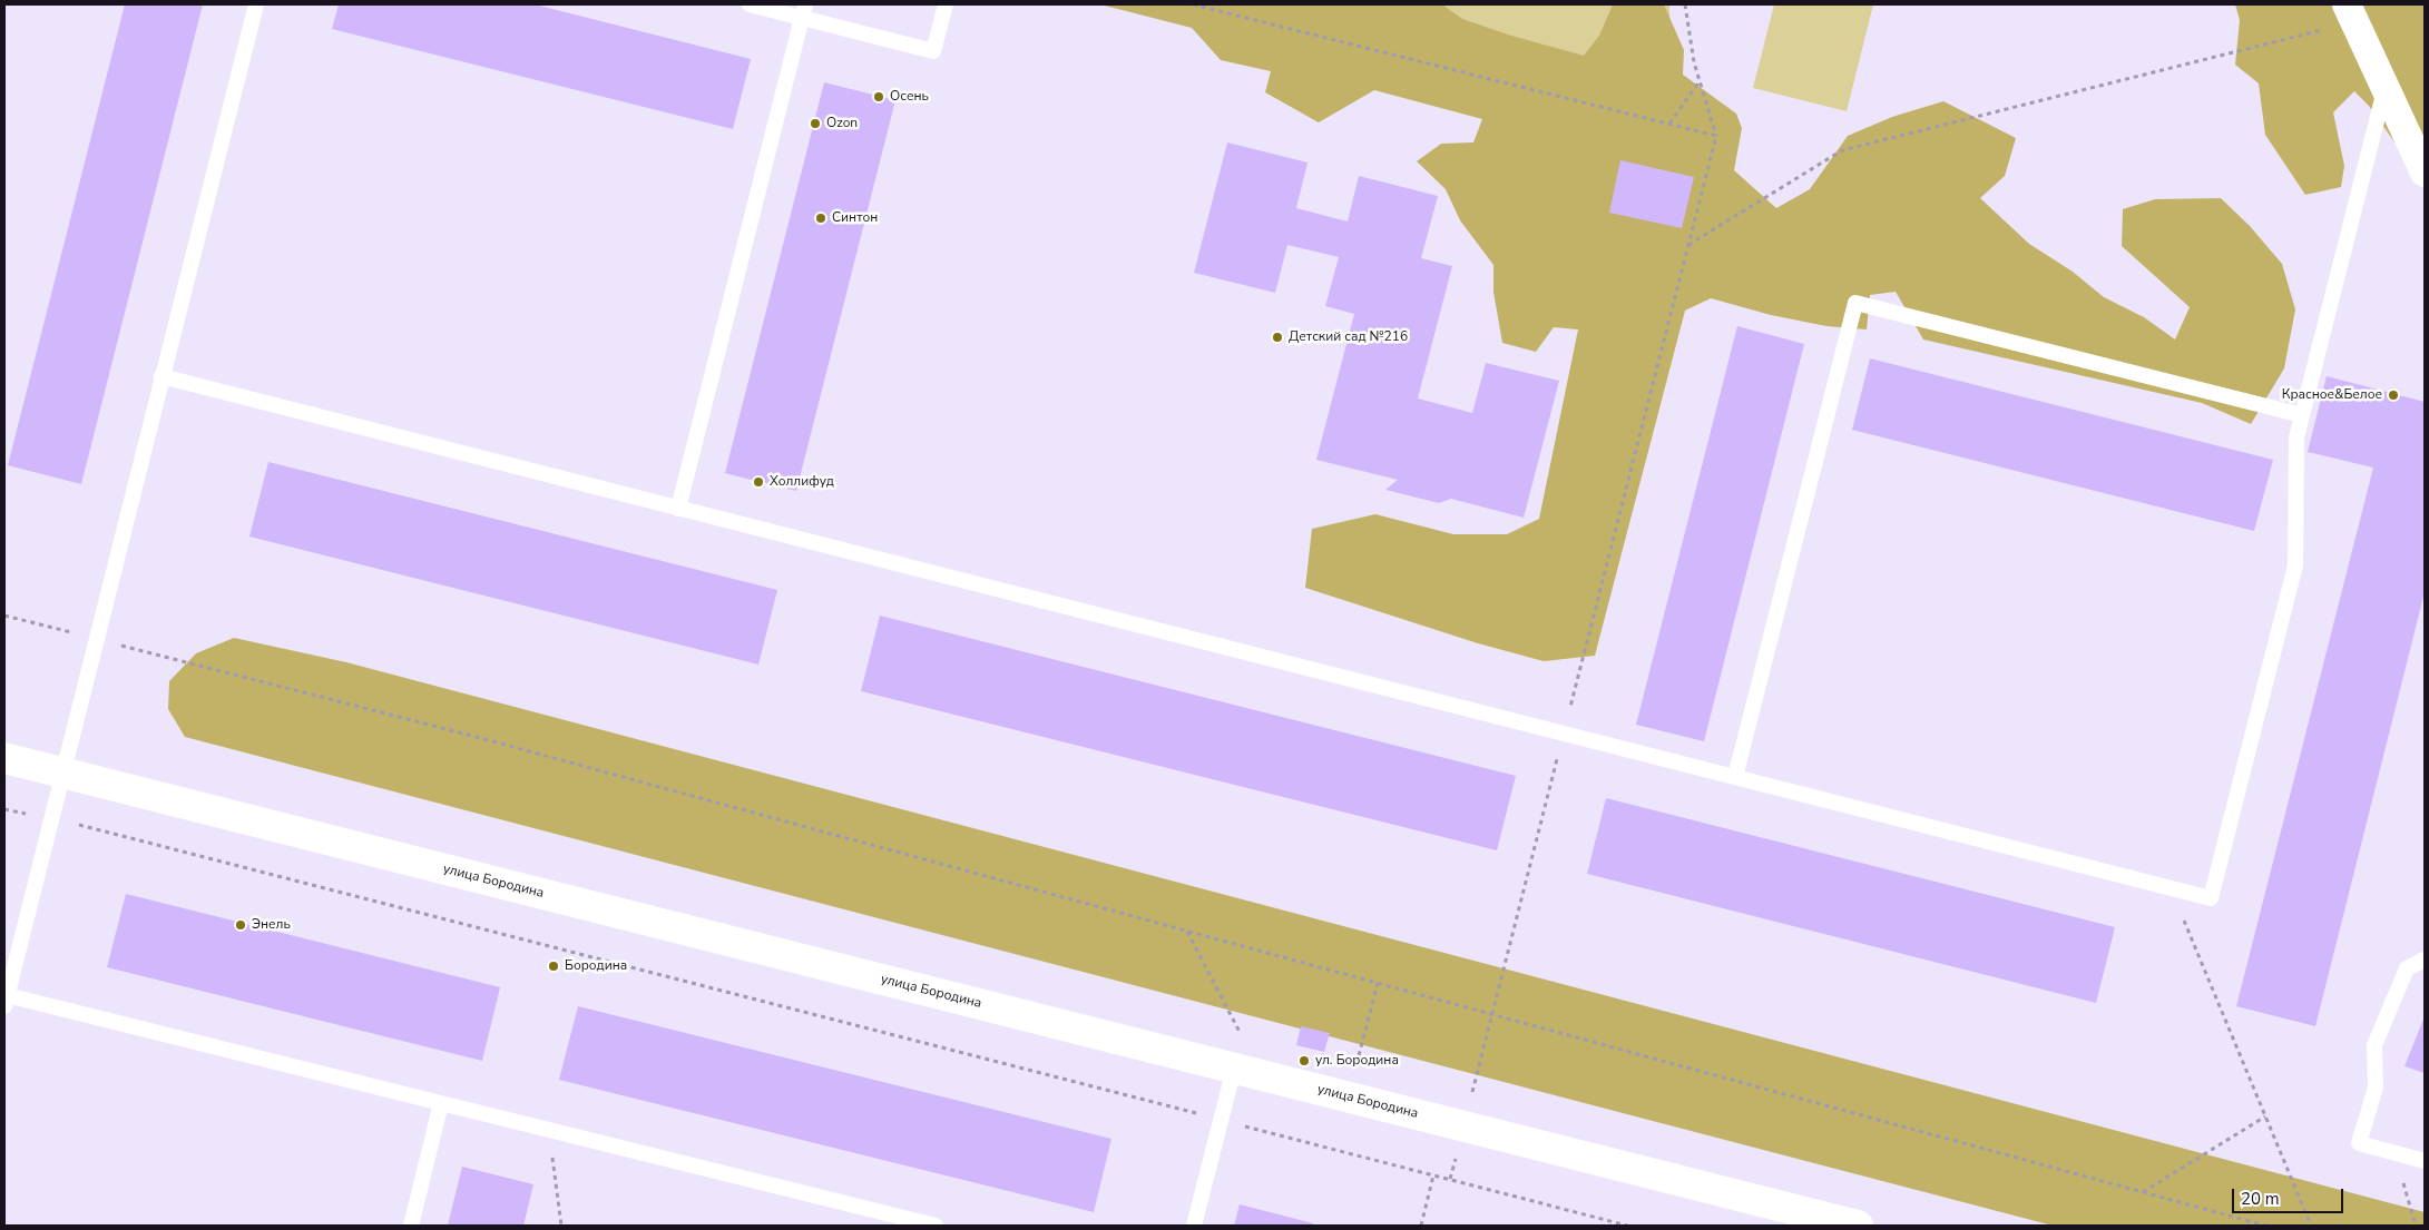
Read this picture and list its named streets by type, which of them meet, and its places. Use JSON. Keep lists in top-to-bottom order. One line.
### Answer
{"streets":{"street":["улица Бородина"]},"places":["Осень","Ozon","Синтон","Детский сад №216","Красное&Белое","Холлифуд","Энель","Бородина","ул. Бородина"],"scale_bar":"20 m"}
